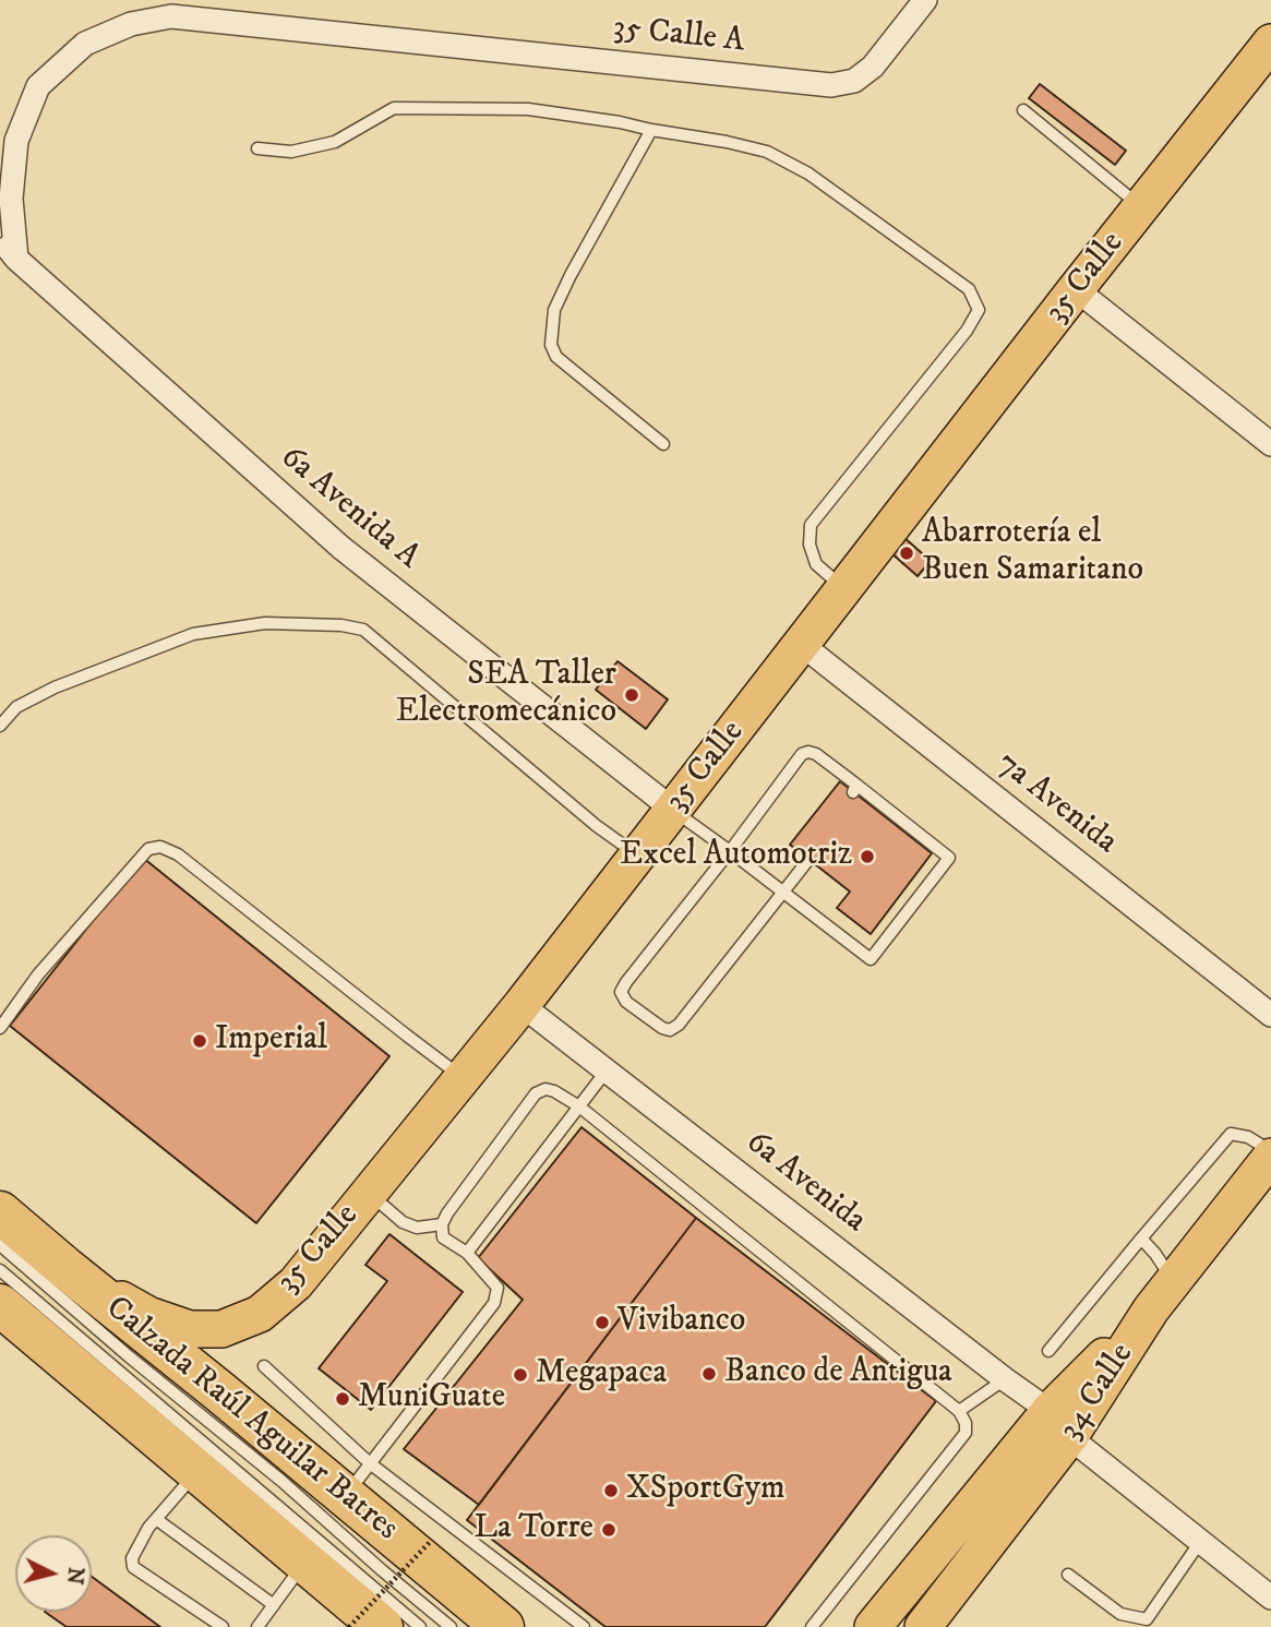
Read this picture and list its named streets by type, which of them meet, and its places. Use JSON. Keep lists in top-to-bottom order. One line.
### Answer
{"streets":{"highway":["Calzada Raúl Aguilar Batres"],"main road":["35 Calle","34 Calle"],"street":["35 Calle A","6a Avenida A","7a Avenida","6a Avenida"]},"crossings":[["35 Calle A","6a Avenida A"],["35 Calle","6a Avenida A"],["35 Calle","7a Avenida"],["35 Calle","6a Avenida"],["35 Calle","Calzada Raúl Aguilar Batres"],["6a Avenida","34 Calle"]],"places":["Abarrotería el Buen Samaritano","SEA Taller Electromecánico","Excel Automotriz","Imperial","Vivibanco","Banco de Antigua","Megapaca","MuniGuate","XSportGym","La Torre"],"north":"right"}
